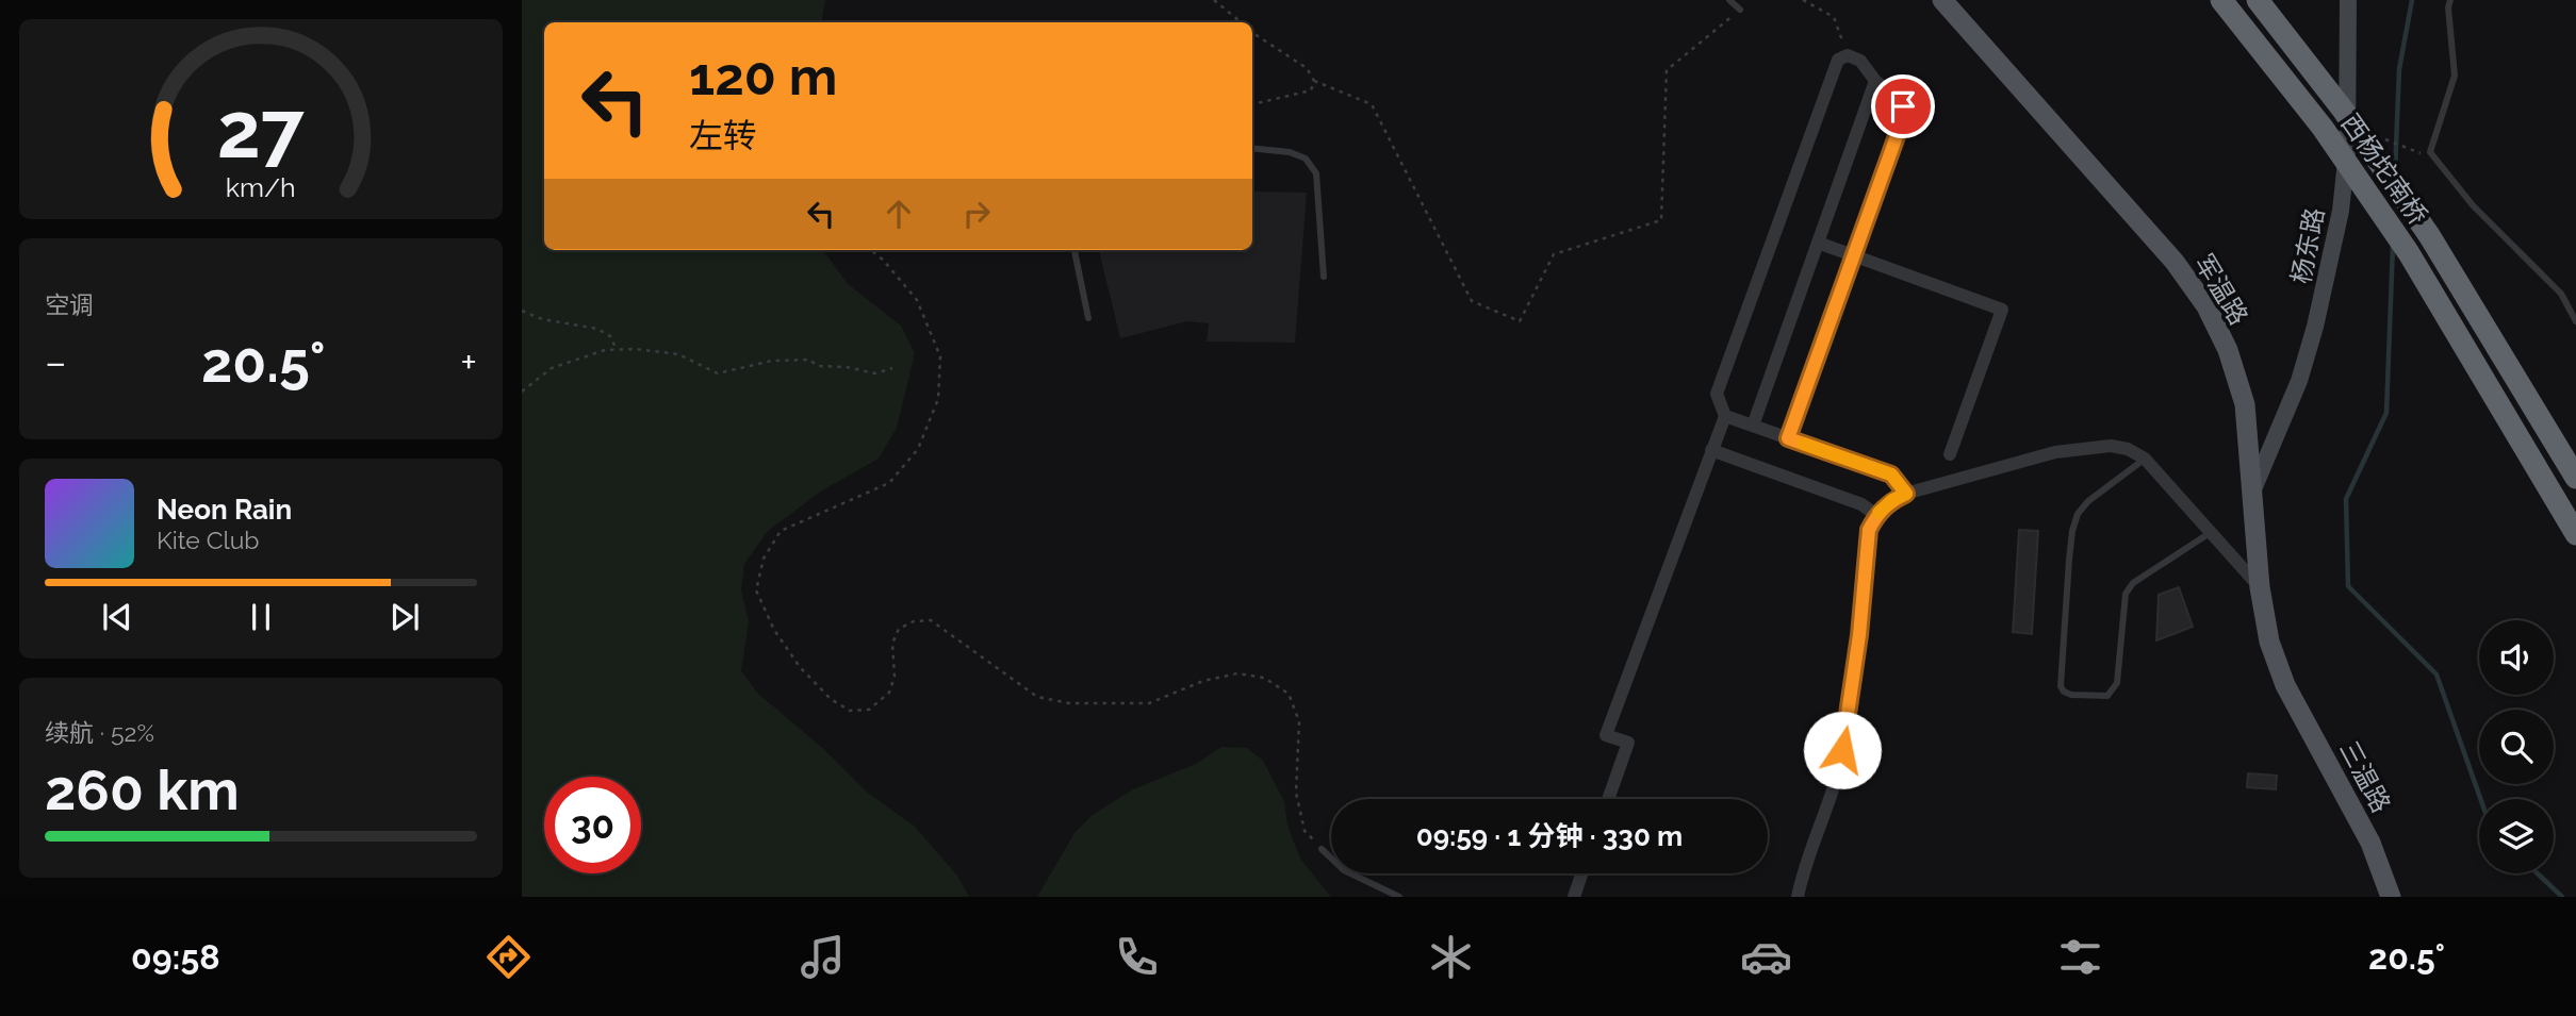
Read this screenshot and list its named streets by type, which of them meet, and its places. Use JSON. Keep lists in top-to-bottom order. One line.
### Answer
{"streets":{"highway":["西杨坨南桥"],"main road":["军温路","三温路"],"street":["杨东路"]},"crossings":[["杨东路","军温路"],["军温路","三温路"]],"page":{"turn":["120 m","左转"],"tile":["空调",["续航 · 52%","260 km"]],"heat":["−","20.5°","+"],"song":["Neon Rain","Kite Club"],"limit":"30","trip":"09:59 · 1 分钟 · 330 m","tabs":["09:58","20.5°"],"gauge":["27","km/h"]}}
